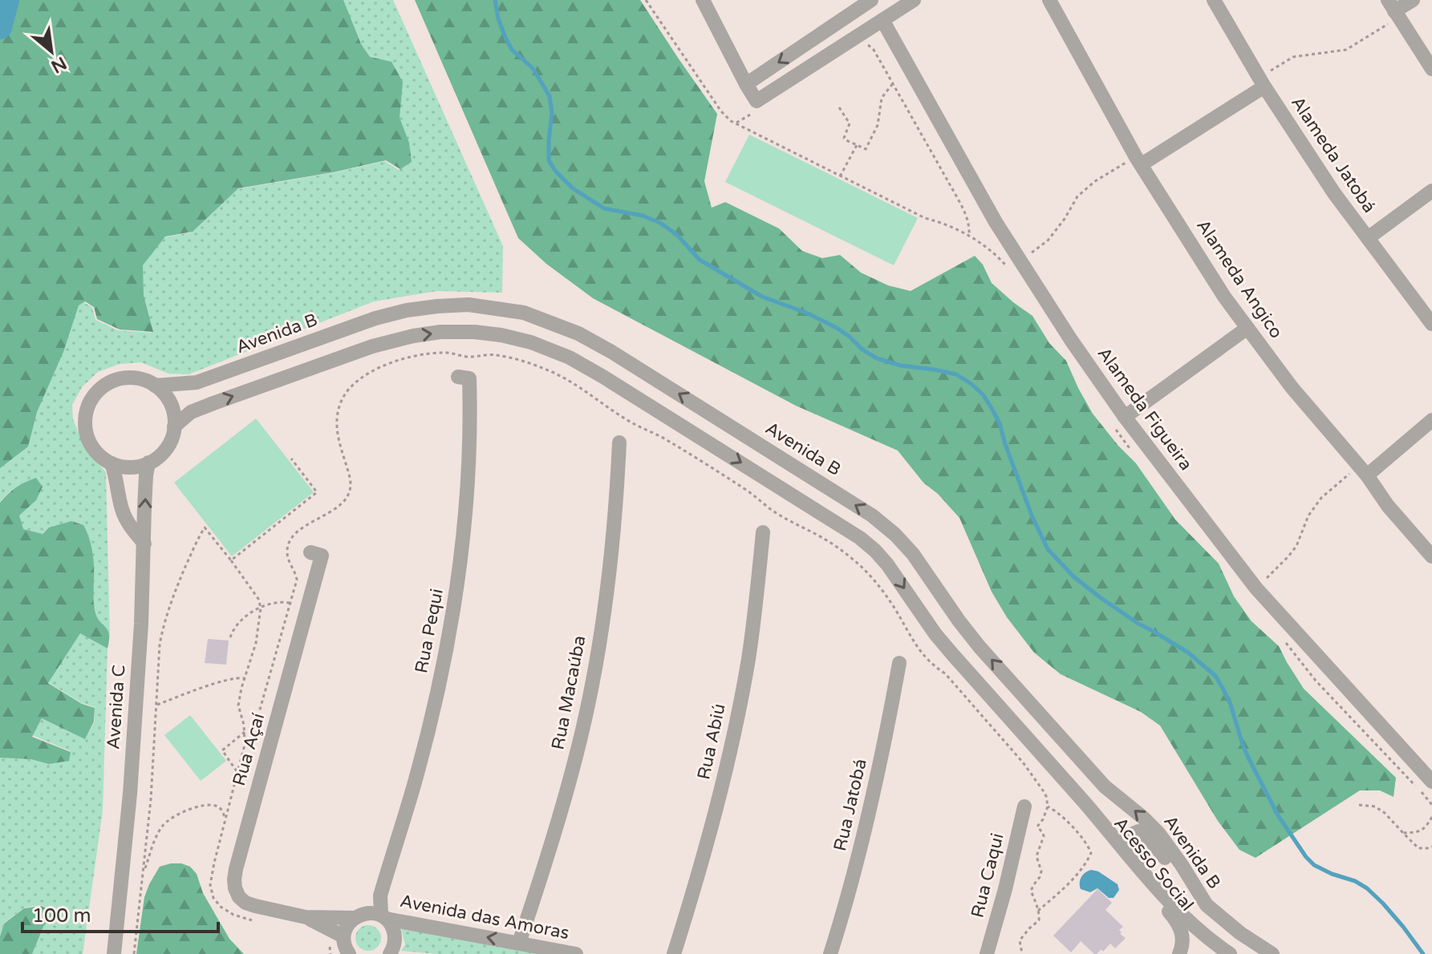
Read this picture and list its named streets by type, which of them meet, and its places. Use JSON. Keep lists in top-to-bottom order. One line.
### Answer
{"streets":{"street":["Alameda Jatobá","Alameda Angico","Avenida B","Alameda Figueira","Rua Pequi","Rua Macaúba","Avenida C","Rua Abiú","Rua Açaí","Rua Jatobá","Acesso Social","Rua Caqui","Avenida das Amoras"]},"crossings":[["Avenida B","Avenida C"],["Rua Pequi","Rua Açaí"],["Rua Pequi","Avenida das Amoras"],["Rua Macaúba","Avenida das Amoras"],["Rua Açaí","Avenida das Amoras"]],"one_way":["Avenida B","Avenida das Amoras"],"scale_bar":"100 m","north":"bottom right"}
